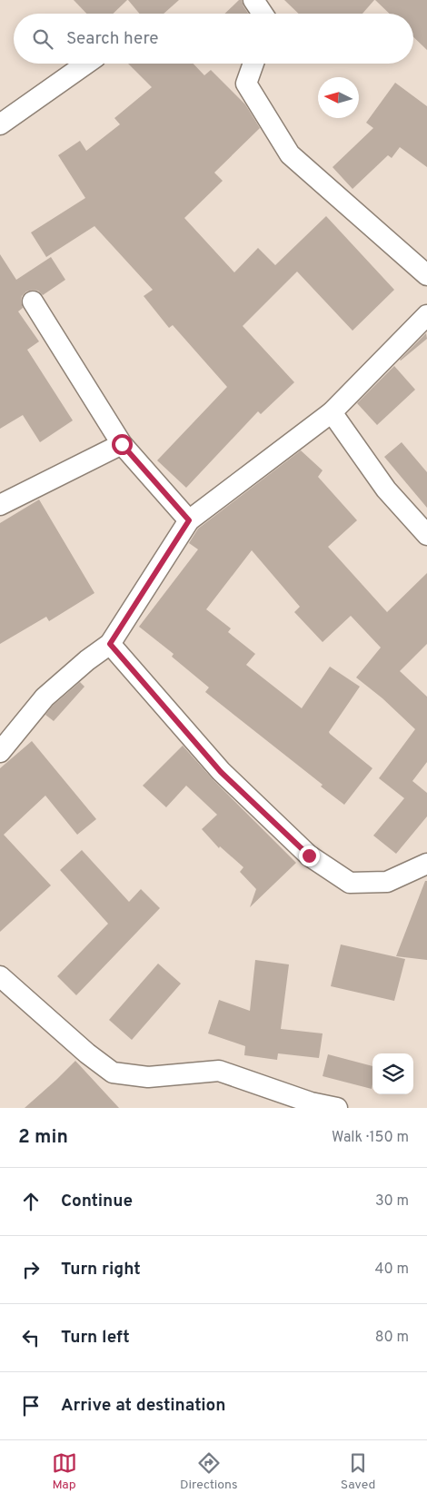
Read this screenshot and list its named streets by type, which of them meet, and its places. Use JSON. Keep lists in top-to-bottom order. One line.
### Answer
{"north":"left","page":{"search":"Search here","heading":["2 min","Walk · 150 m"],"list":[["Continue","30 m"],["Turn right","40 m"],["Turn left","80 m"],"Arrive at destination"],"nav":["Map","Directions","Saved"]}}
